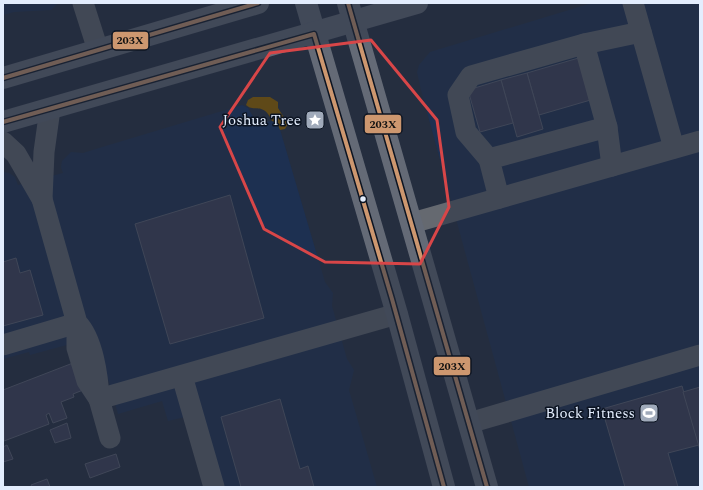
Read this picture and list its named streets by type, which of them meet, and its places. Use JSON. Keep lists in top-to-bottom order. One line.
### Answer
{"places":{"place":["Joshua Tree"],"sports":["Block Fitness"]},"lines":["transit line 203X"]}
